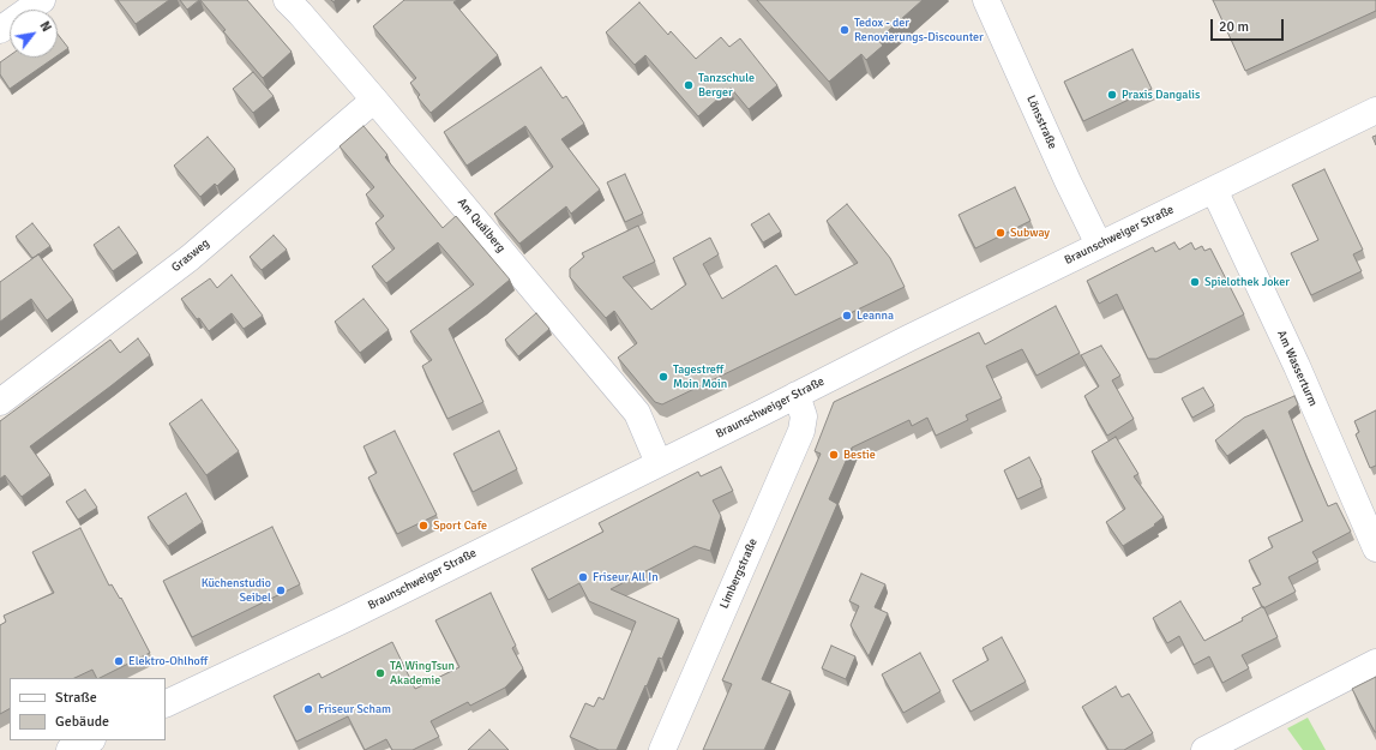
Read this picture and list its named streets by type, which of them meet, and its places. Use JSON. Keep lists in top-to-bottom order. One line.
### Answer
{"streets":{"street":["Lönsstraße","Am Quälberg","Braunschweiger Straße","Grasweg","Am Wasserturm","Limbergstraße"]},"crossings":[["Lönsstraße","Braunschweiger Straße"],["Am Quälberg","Braunschweiger Straße"],["Am Quälberg","Grasweg"],["Braunschweiger Straße","Am Wasserturm"],["Braunschweiger Straße","Limbergstraße"]],"places":["Tedox - der Renovierungs-Discounter","Tanzschule Berger","Praxis Dangalis","Subway","Spielothek Joker","Leanna","Tagestreff Moin Moin","Bestie","Sport Cafe","Friseur All In","Küchenstudio Seibel","Elektro-Ohlhoff","TA WingTsun Akademie","Friseur Scham"],"legend":["Straße","Gebäude"],"scale_bar":"20 m","north":"top right"}
